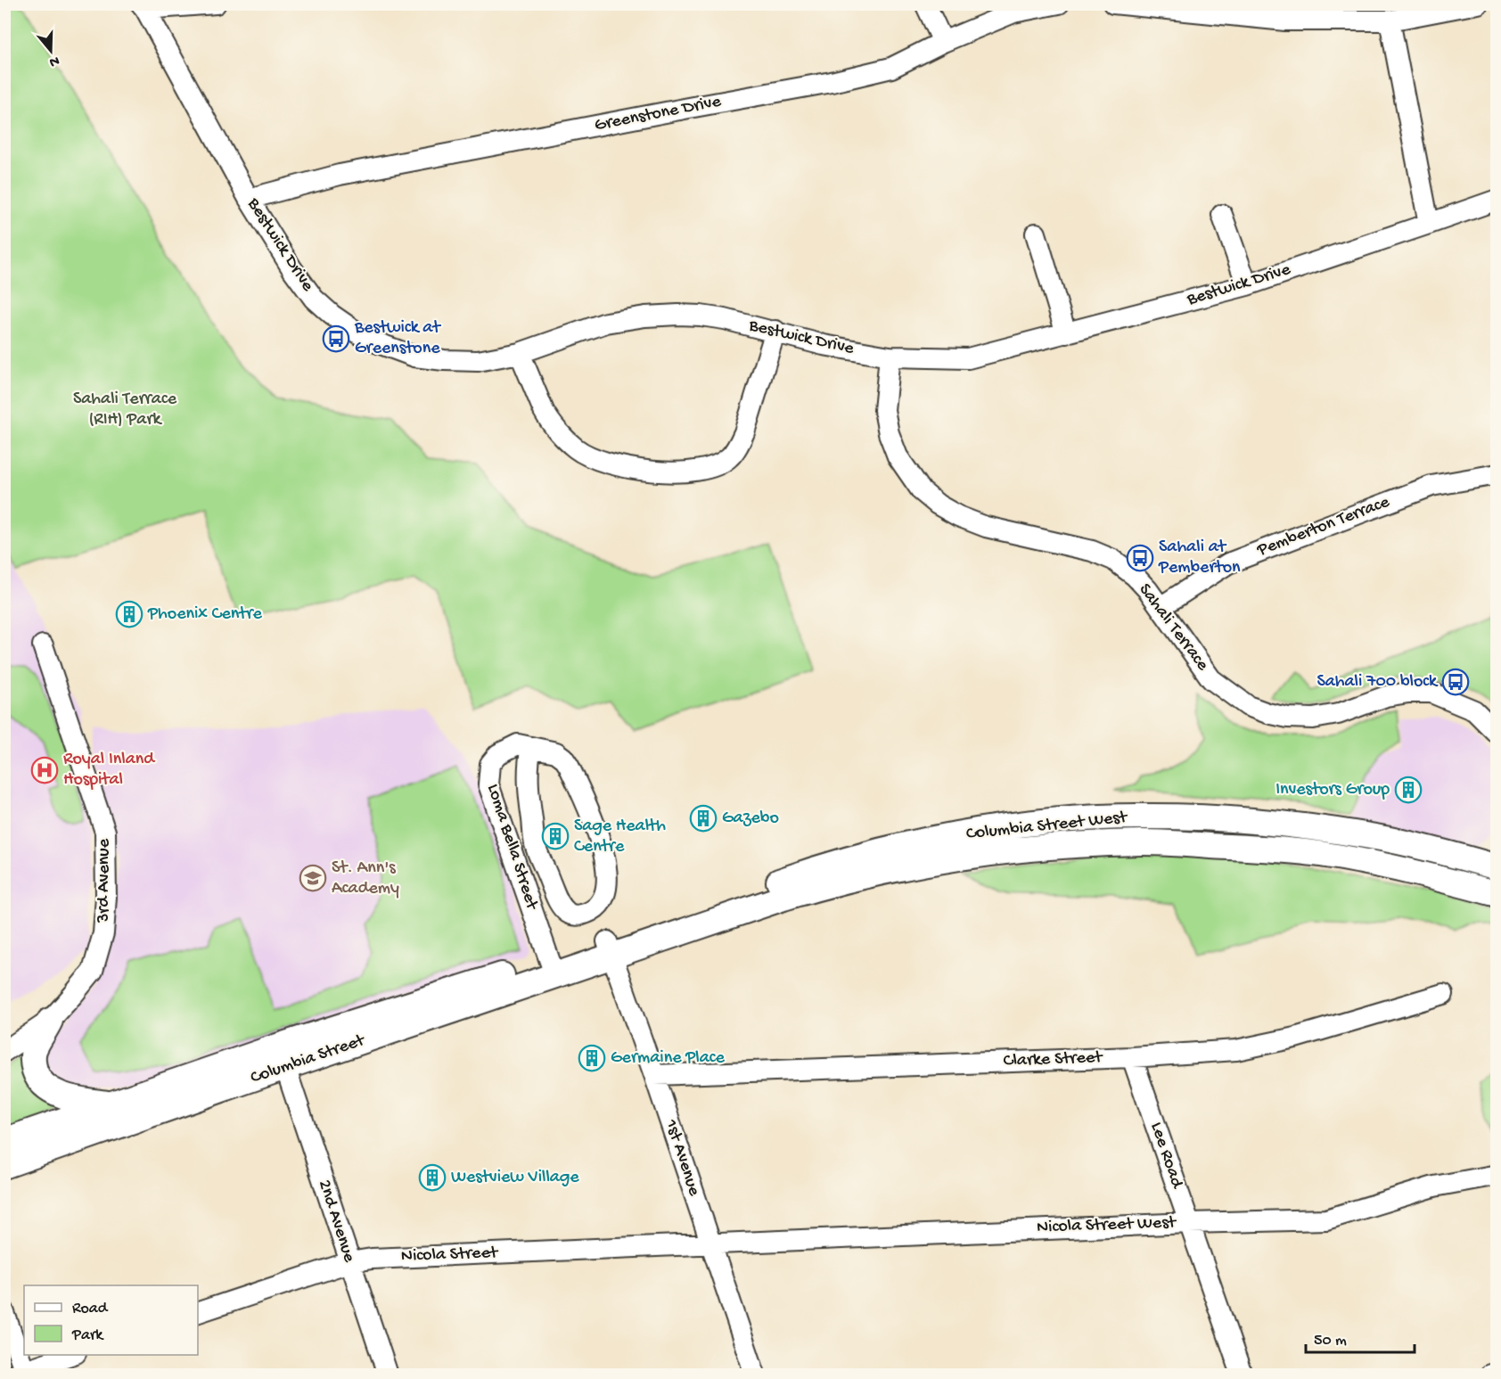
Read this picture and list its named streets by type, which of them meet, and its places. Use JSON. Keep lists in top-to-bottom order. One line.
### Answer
{"streets":{"main road":["Columbia Street West","Columbia Street"],"street":["Greenstone Drive","Bestwick Drive","Pemberton Terrace","Sahali Terrace","Loma Bella Street","3rd Avenue","Clarke Street","Lee Road","1st Avenue","2nd Avenue","Nicola Street West","Nicola Street"]},"crossings":[["Greenstone Drive","Bestwick Drive"],["Bestwick Drive","Sahali Terrace"],["Pemberton Terrace","Sahali Terrace"],["Columbia Street West","Columbia Street"],["Columbia Street West","1st Avenue"],["Loma Bella Street","Columbia Street"],["Columbia Street","1st Avenue"],["Columbia Street","2nd Avenue"],["Clarke Street","Lee Road"],["Clarke Street","1st Avenue"],["Lee Road","Nicola Street West"],["1st Avenue","Nicola Street West"],["1st Avenue","Nicola Street"],["2nd Avenue","Nicola Street"],["Nicola Street West","Nicola Street"]],"parks":["Sahali Terrace (RIH) Park"],"places":{"bus stop":["Bestwick at Greenstone","Sahali at Pemberton","Sahali 700 block"],"building":["Phoenix Centre","Investors Group","Gazebo","Sage Health Centre","Germaine Place","Westview Village"],"hospital":["Royal Inland Hospital"],"school or university":["St. Ann's Academy"]},"legend":["Road","Park"],"scale_bar":"50 m","north":"bottom"}
